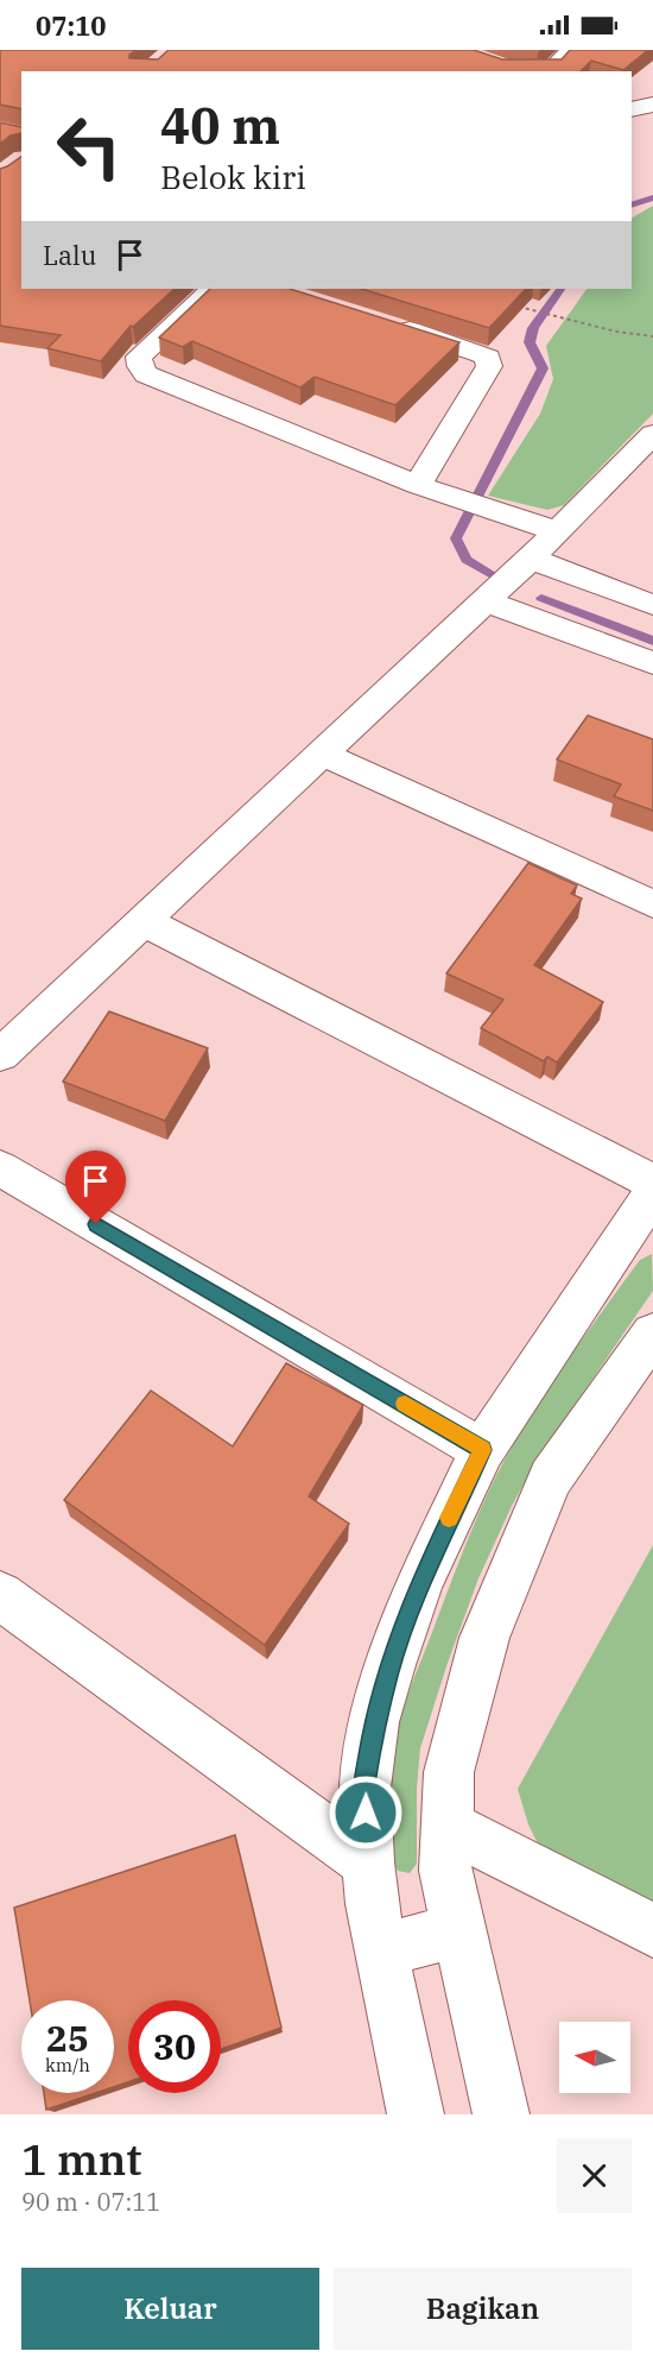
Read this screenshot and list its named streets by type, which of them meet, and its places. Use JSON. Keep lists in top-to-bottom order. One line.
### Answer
{"north":"left","page":{"status":"07:10","turn":["40 m","Belok kiri"],"then":"Lalu","speed":"25 km/h","limit":"30","heading":["1 mnt","90 m · 07:11"],"buttons":["Keluar","Bagikan"]}}
